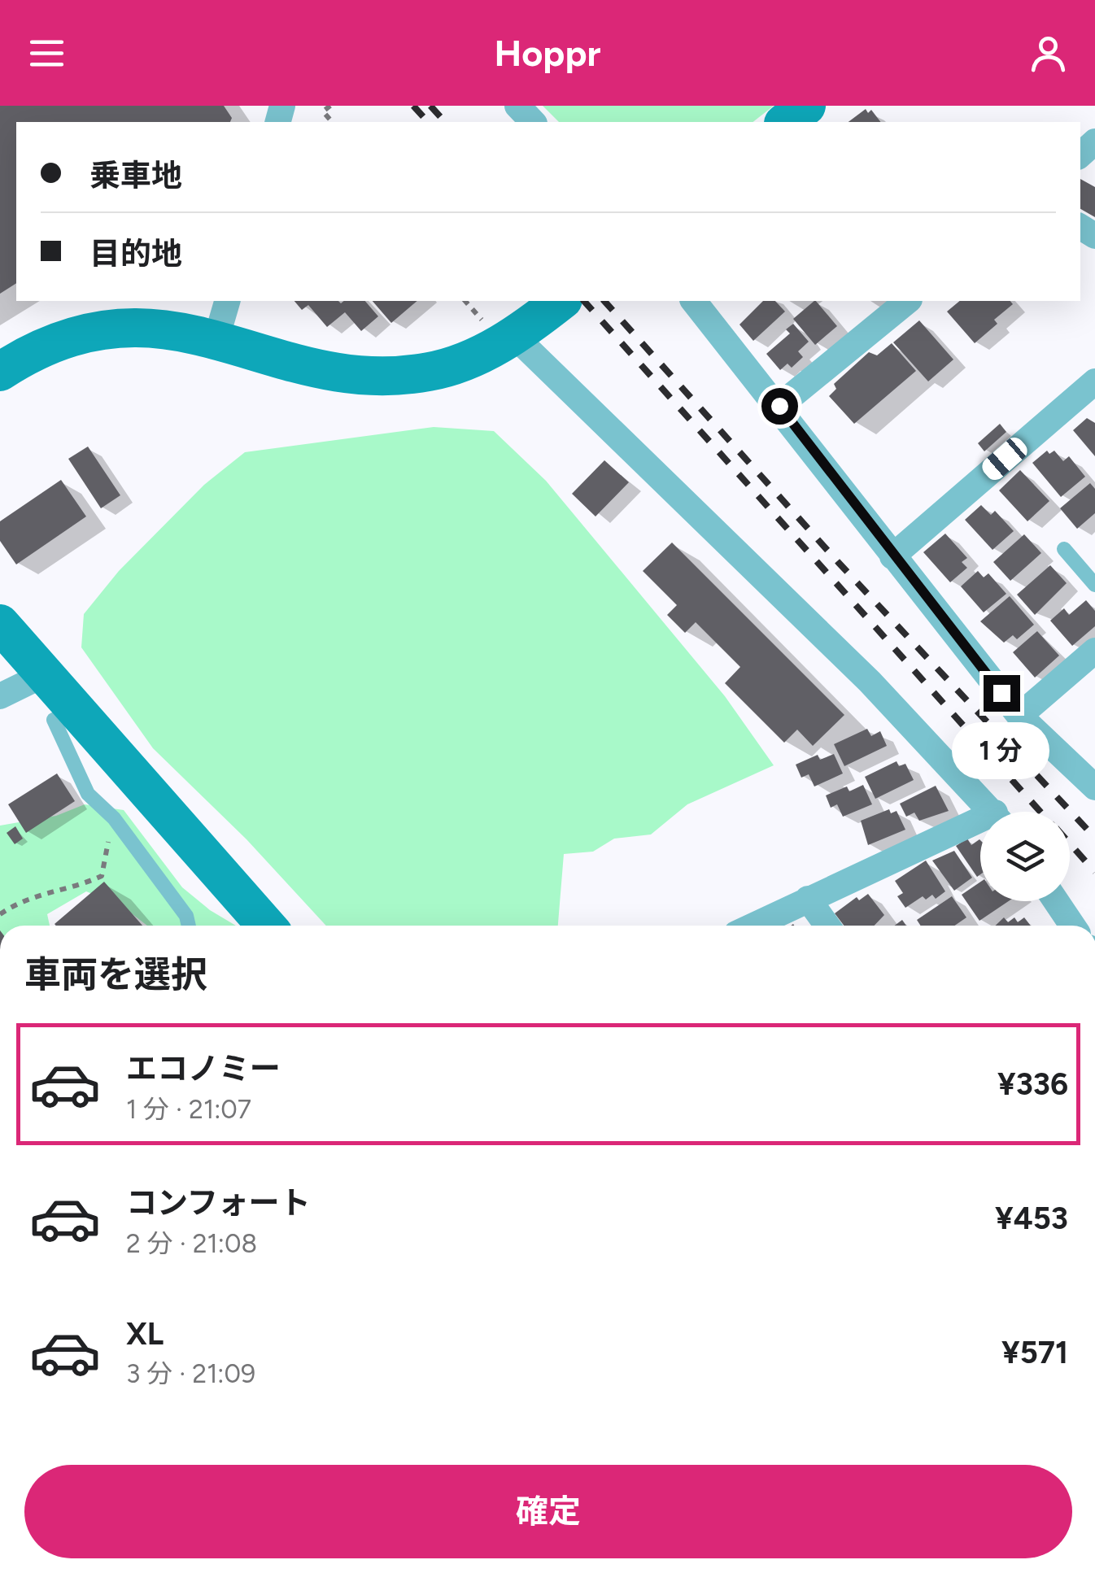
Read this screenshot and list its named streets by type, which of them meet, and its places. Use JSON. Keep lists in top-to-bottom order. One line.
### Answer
{"page":{"header":"Hoppr","banner":["乗車地","目的地"],"bubble":"1 分","heading":"車両を選択","list":[{"name":"エコノミー","note":"1 分 · 21:07","value":"¥336"},{"name":"コンフォート","note":"2 分 · 21:08","value":"¥453"},{"name":"XL","note":"3 分 · 21:09","value":"¥571"}],"buttons":"確定"}}
